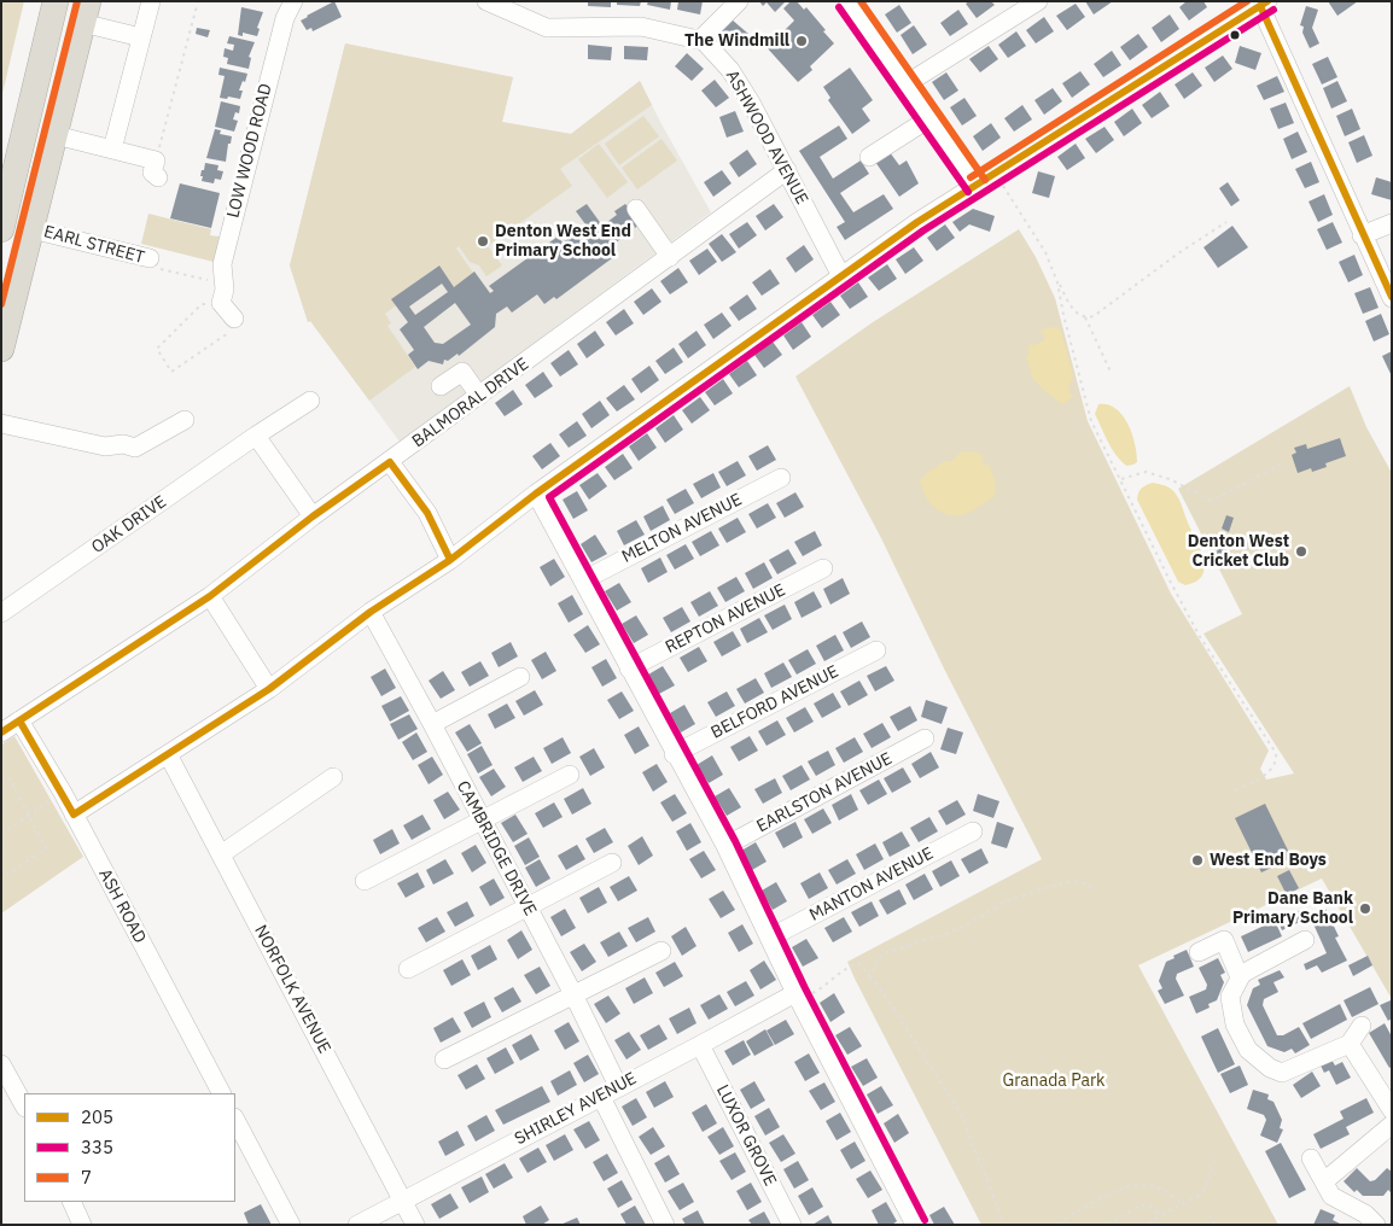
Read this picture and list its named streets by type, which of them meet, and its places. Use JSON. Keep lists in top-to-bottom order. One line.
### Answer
{"streets":{"street":["ASHWOOD AVENUE","LOW WOOD ROAD","EARL STREET","BALMORAL DRIVE","OAK DRIVE","MELTON AVENUE","REPTON AVENUE","BELFORD AVENUE","EARLSTON AVENUE","CAMBRIDGE DRIVE","MANTON AVENUE","ASH ROAD","NORFOLK AVENUE","SHIRLEY AVENUE","LUXOR GROVE"]},"crossings":[["ASHWOOD AVENUE","BALMORAL DRIVE"],["LOW WOOD ROAD","EARL STREET"],["BALMORAL DRIVE","ASH ROAD"],["CAMBRIDGE DRIVE","SHIRLEY AVENUE"],["NORFOLK AVENUE","SHIRLEY AVENUE"],["SHIRLEY AVENUE","LUXOR GROVE"]],"parks":["Granada Park"],"places":["The Windmill","Denton West End Primary School","Denton West Cricket Club","West End Boys","Dane Bank Primary School"],"lines":["transit line 205","transit line 7","transit line 335"],"legend":["205","335","7"]}
